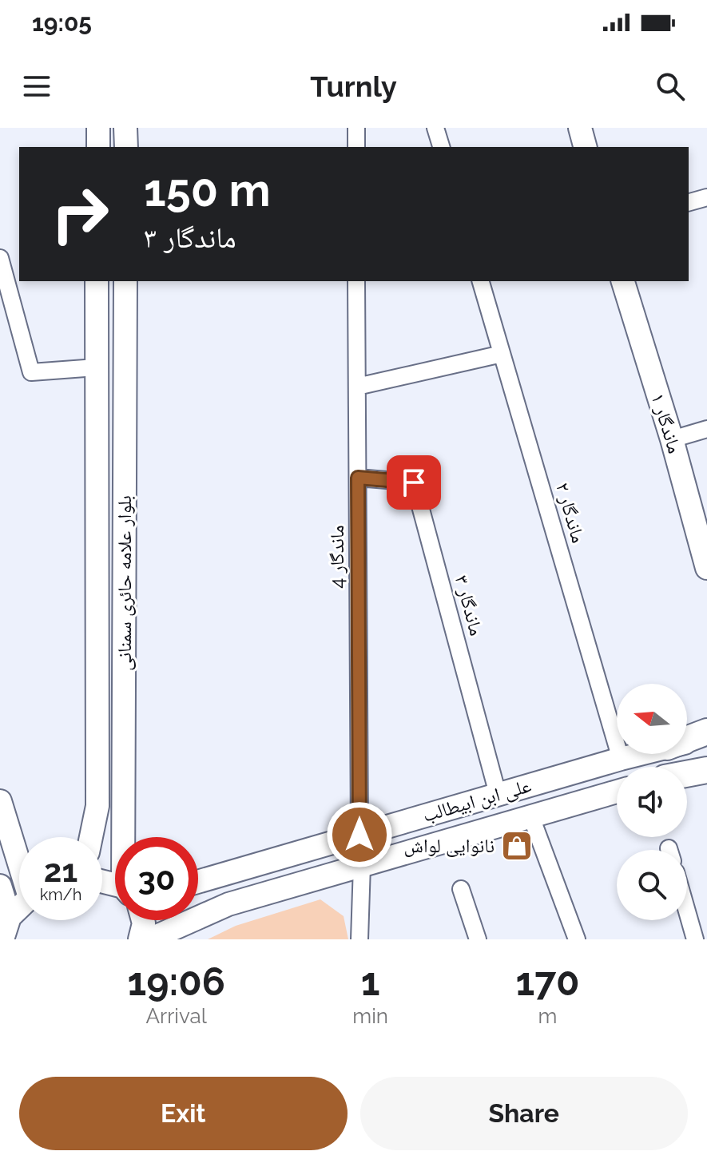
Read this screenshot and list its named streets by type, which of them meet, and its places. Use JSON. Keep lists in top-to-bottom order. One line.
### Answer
{"streets":{"street":["ماندگار ۱","ماندگار ۲","ماندگار 4","بلوار علامه حائری سمنانی","ماندگار ۳","علی ابن ابیطالب"]},"crossings":[["ماندگار ۲","علی ابن ابیطالب"],["ماندگار 4","ماندگار ۳"],["ماندگار 4","علی ابن ابیطالب"],["ماندگار ۳","علی ابن ابیطالب"]],"places":{"shop":["نانوایی لواش"]},"north":"left","page":{"status":"19:05","header":"Turnly","turn":["150 m","ماندگار ۳"],"speed":"21 km/h","limit":"30","eta":["19:06","Arrival","1","min","170","m"],"buttons":["Exit","Share"]}}
